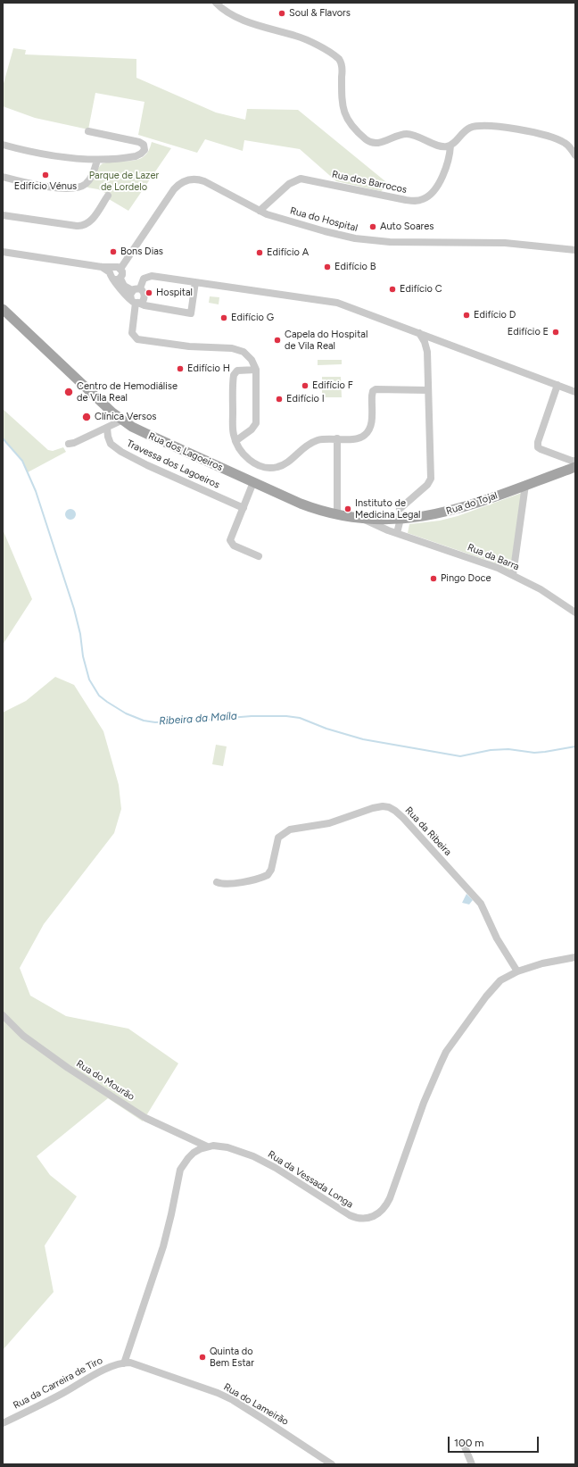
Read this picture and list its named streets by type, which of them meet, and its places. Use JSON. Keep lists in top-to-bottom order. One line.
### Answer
{"streets":{"main road":["Rua dos Lagoeiros","Rua do Tojal"],"street":["Rua dos Barrocos","Rua do Hospital","Travessa dos Lagoeiros","Rua da Barra","Rua da Ribeira","Rua do Mourão","Rua da Vessada Longa","Rua da Carreira de Tiro","Rua do Lameirão"]},"crossings":[["Rua dos Barrocos","Rua do Hospital"],["Rua dos Lagoeiros","Rua do Tojal"],["Rua dos Lagoeiros","Rua da Barra"],["Rua do Tojal","Rua da Barra"],["Rua da Ribeira","Rua da Vessada Longa"],["Rua do Mourão","Rua da Vessada Longa"],["Rua da Carreira de Tiro","Rua do Lameirão"]],"water":["Ribeira da Maíla"],"parks":["Parque de Lazer de Lordelo"],"places":["Soul & Flavors","Edifício Vénus","Auto Soares","Bons Dias","Edifício A","Edifício B","Edifício C","Hospital","Edifício D","Edifício G","Edifício E","Capela do Hospital de Vila Real","Edifício H","Edifício F","Centro de Hemodiálise de Vila Real","Edifício I","Clínica Versos","Instituto de Medicina Legal","Pingo Doce","Quinta do Bem Estar"],"scale_bar":"100 m"}
